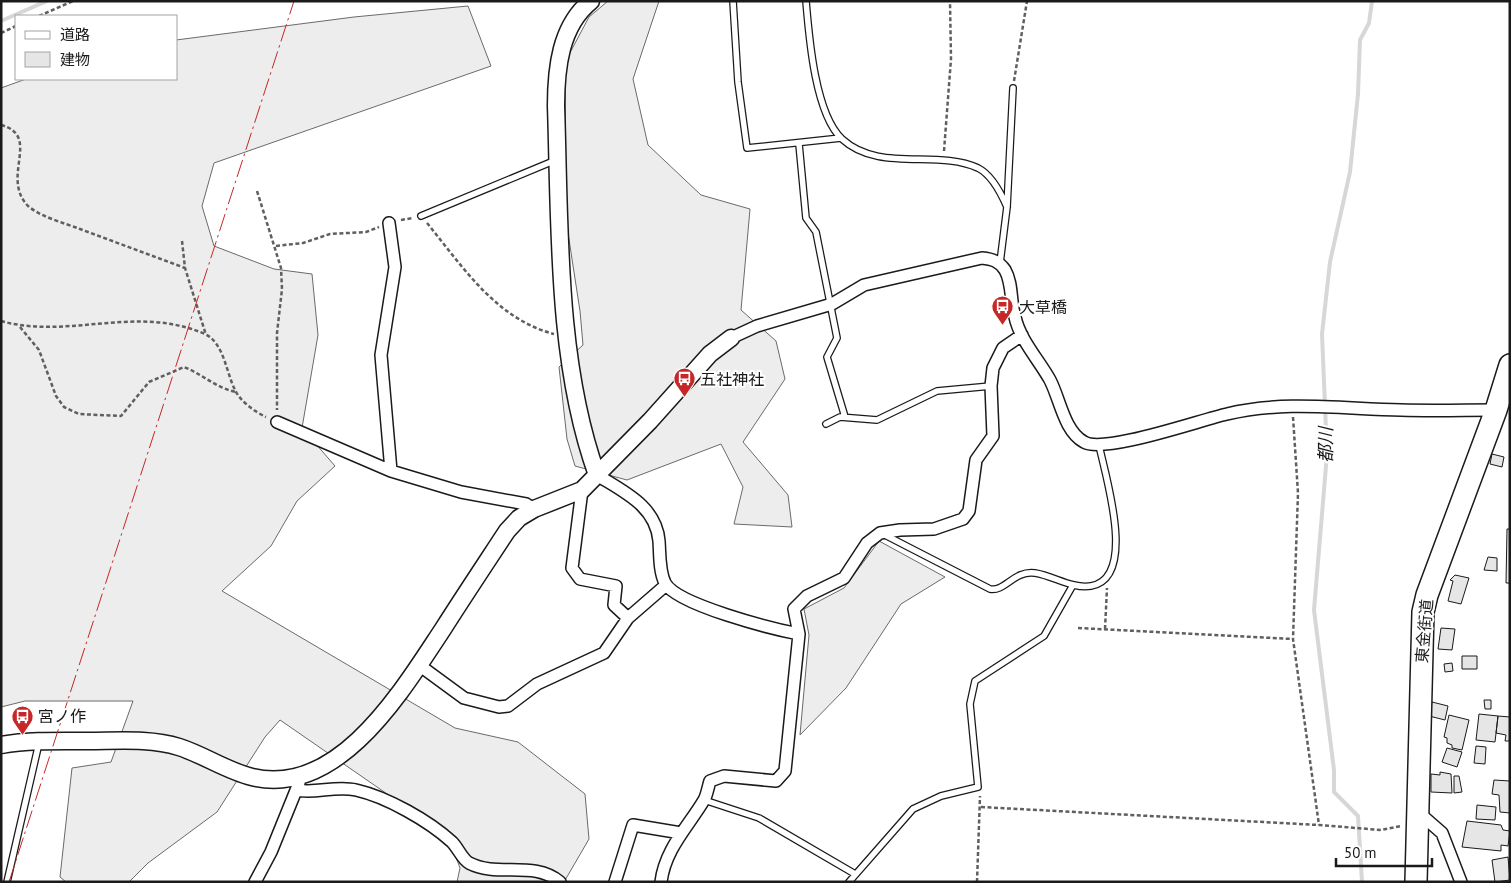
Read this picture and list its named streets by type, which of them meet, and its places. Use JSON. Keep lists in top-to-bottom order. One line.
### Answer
{"streets":{"highway":["東金街道"]},"water":["都川"],"places":{"bus stop":["大草橋","五社神社","宮ノ作"]},"legend":["道路","建物"],"scale_bar":"50 m"}
